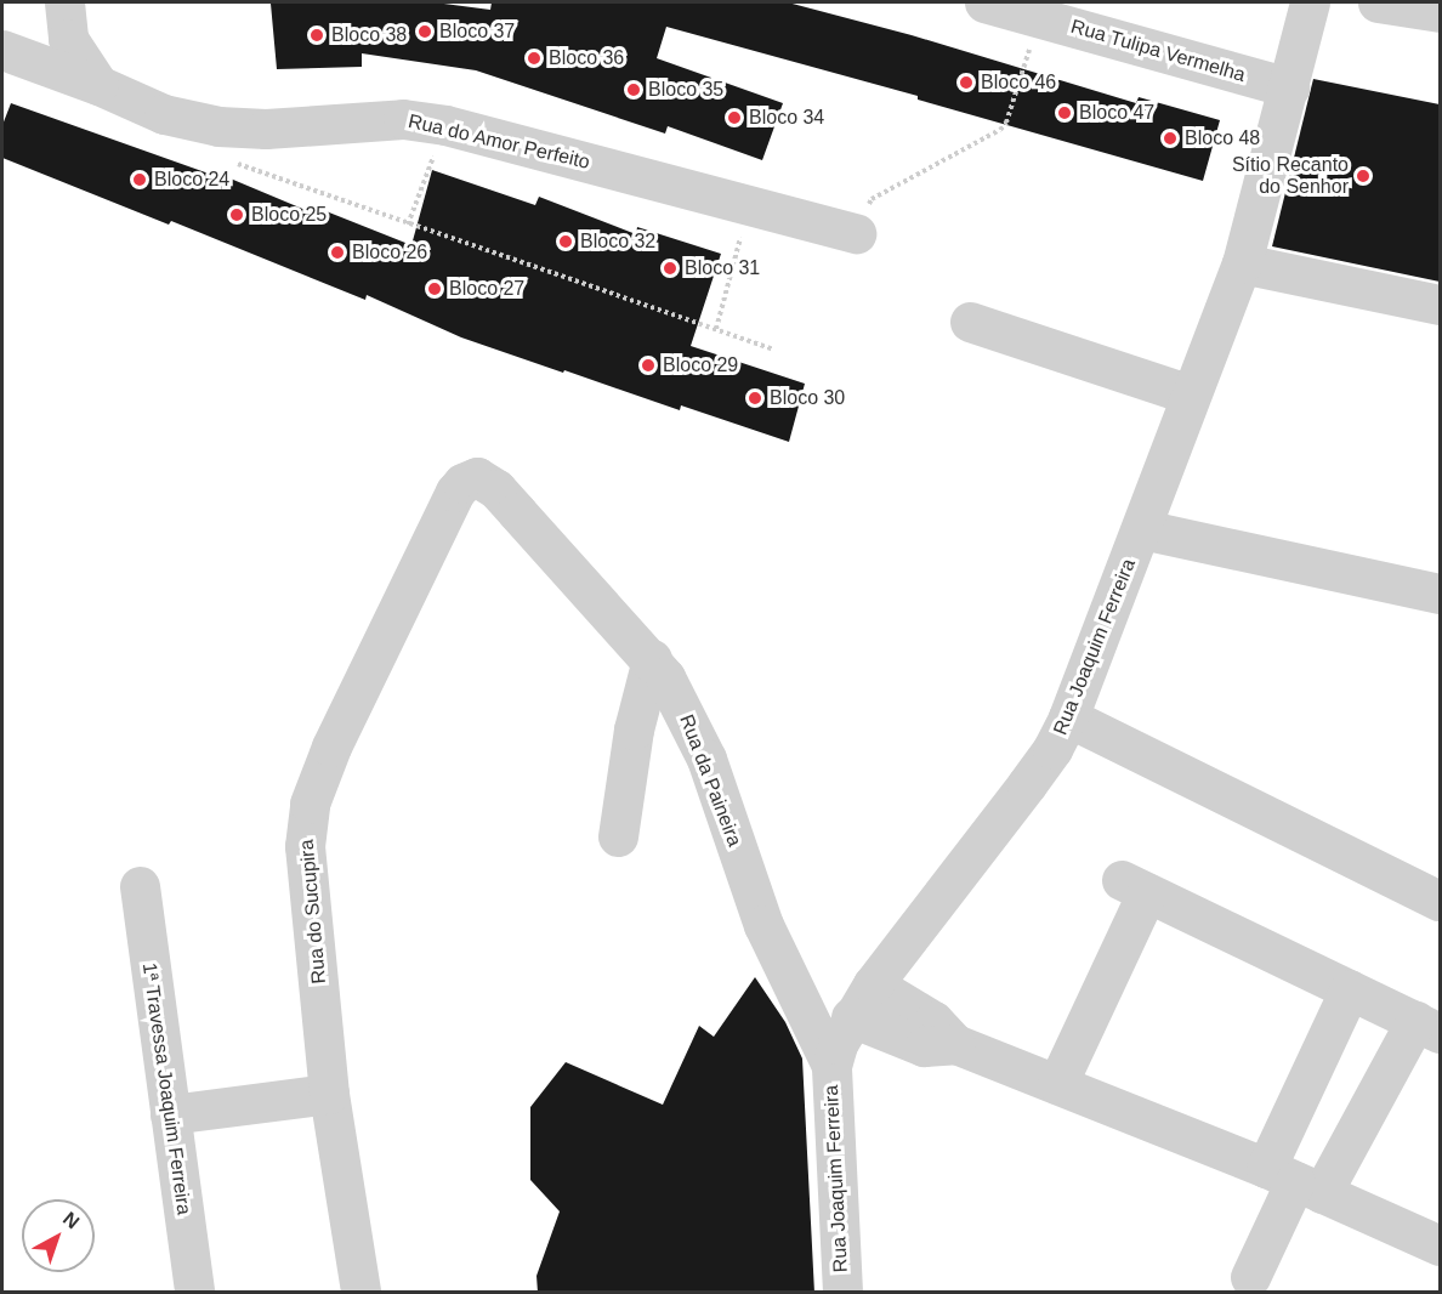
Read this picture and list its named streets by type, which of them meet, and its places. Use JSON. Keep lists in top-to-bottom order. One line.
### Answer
{"streets":{"street":["Rua Tulipa Vermelha","Rua do Amor Perfeito","Rua Joaquim Ferreira","Rua da Paineira","Rua do Sucupira","1ª Travessa Joaquim Ferreira"]},"crossings":[["Rua Tulipa Vermelha","Rua Joaquim Ferreira"],["Rua Joaquim Ferreira","Rua da Paineira"],["Rua da Paineira","Rua do Sucupira"]],"places":["Bloco 37","Bloco 38","Bloco 36","Bloco 46","Bloco 35","Bloco 47","Bloco 34","Bloco 48","Sítio Recanto do Senhor","Bloco 24","Bloco 25","Bloco 32","Bloco 26","Bloco 31","Bloco 27","Bloco 29","Bloco 30"],"north":"top right"}
